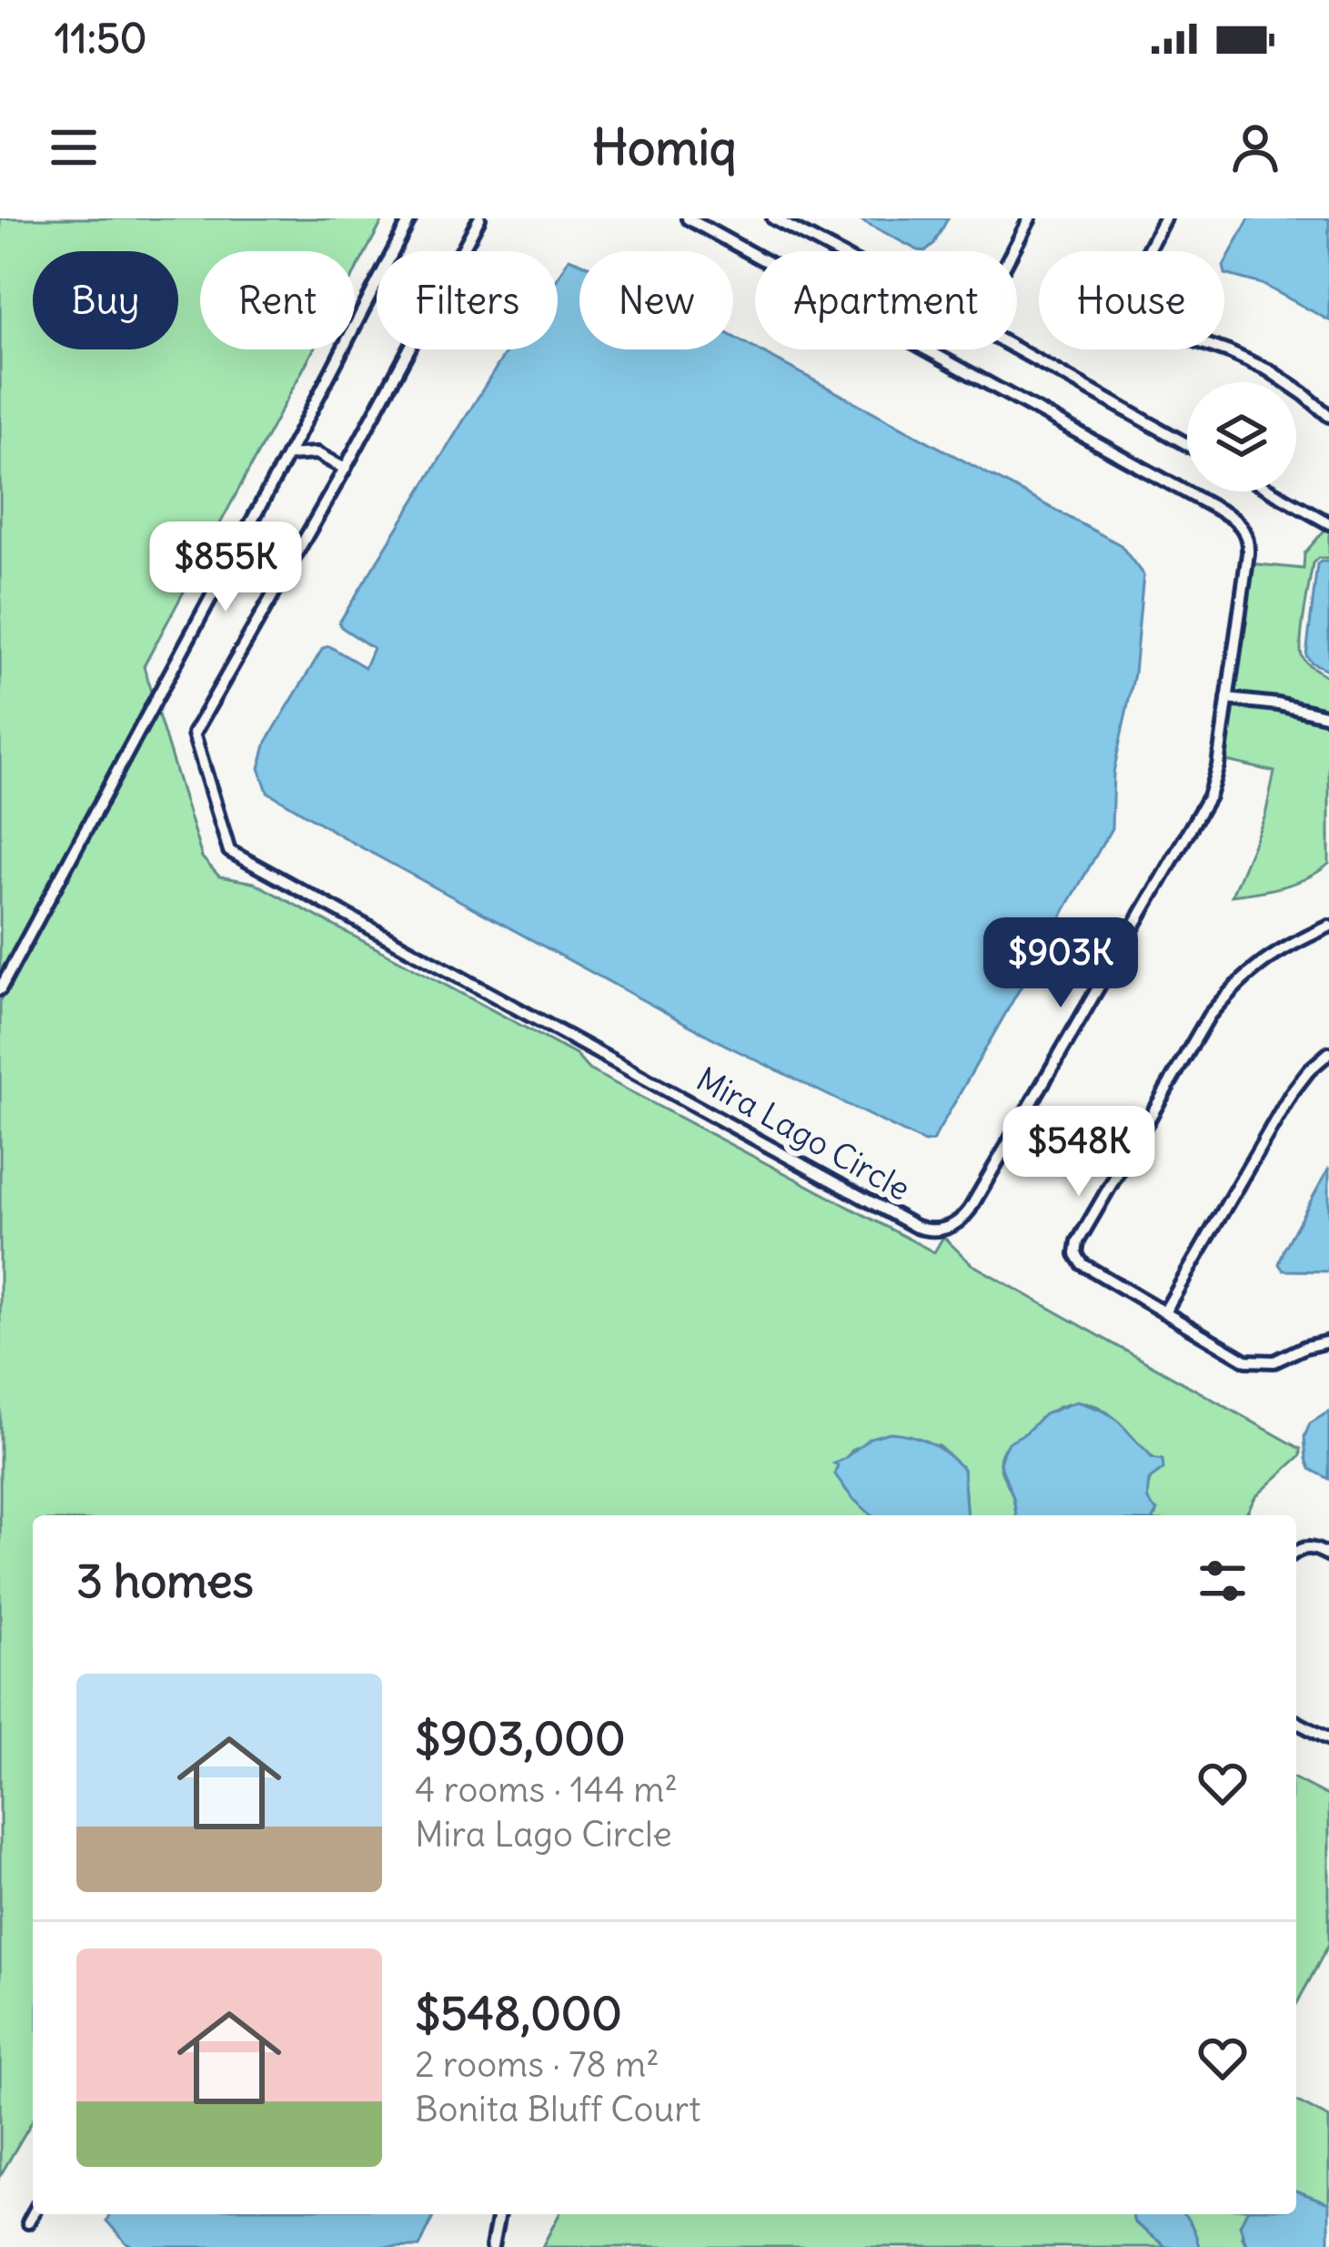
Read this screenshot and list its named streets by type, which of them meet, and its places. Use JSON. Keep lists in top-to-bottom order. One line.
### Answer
{"streets":{"street":["Mira Lago Circle"]},"page":{"status":"11:50","header":"Homiq","chip":["Buy","Rent","Filters","New","Apartment","House"],"price":["$855K","$903K","$548K"],"heading":"3 homes","list":[{"name":"$903,000","note":"4 rooms · 144 m² · Mira Lago Circle"},{"name":"$548,000","note":"2 rooms · 78 m² · Bonita Bluff Court"}]}}
